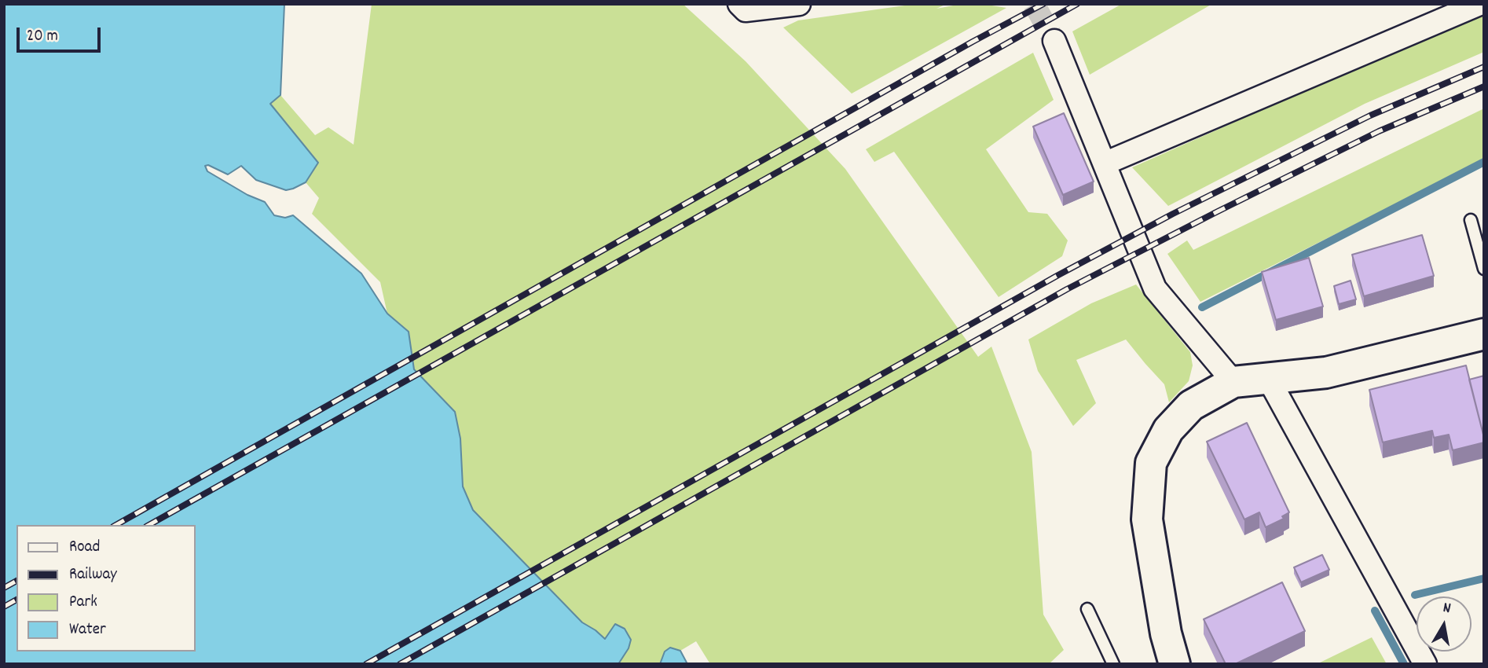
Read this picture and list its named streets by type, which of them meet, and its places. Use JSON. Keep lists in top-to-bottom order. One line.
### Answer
{"legend":["Road","Railway","Park","Water"],"scale_bar":"20 m","north":"top"}
